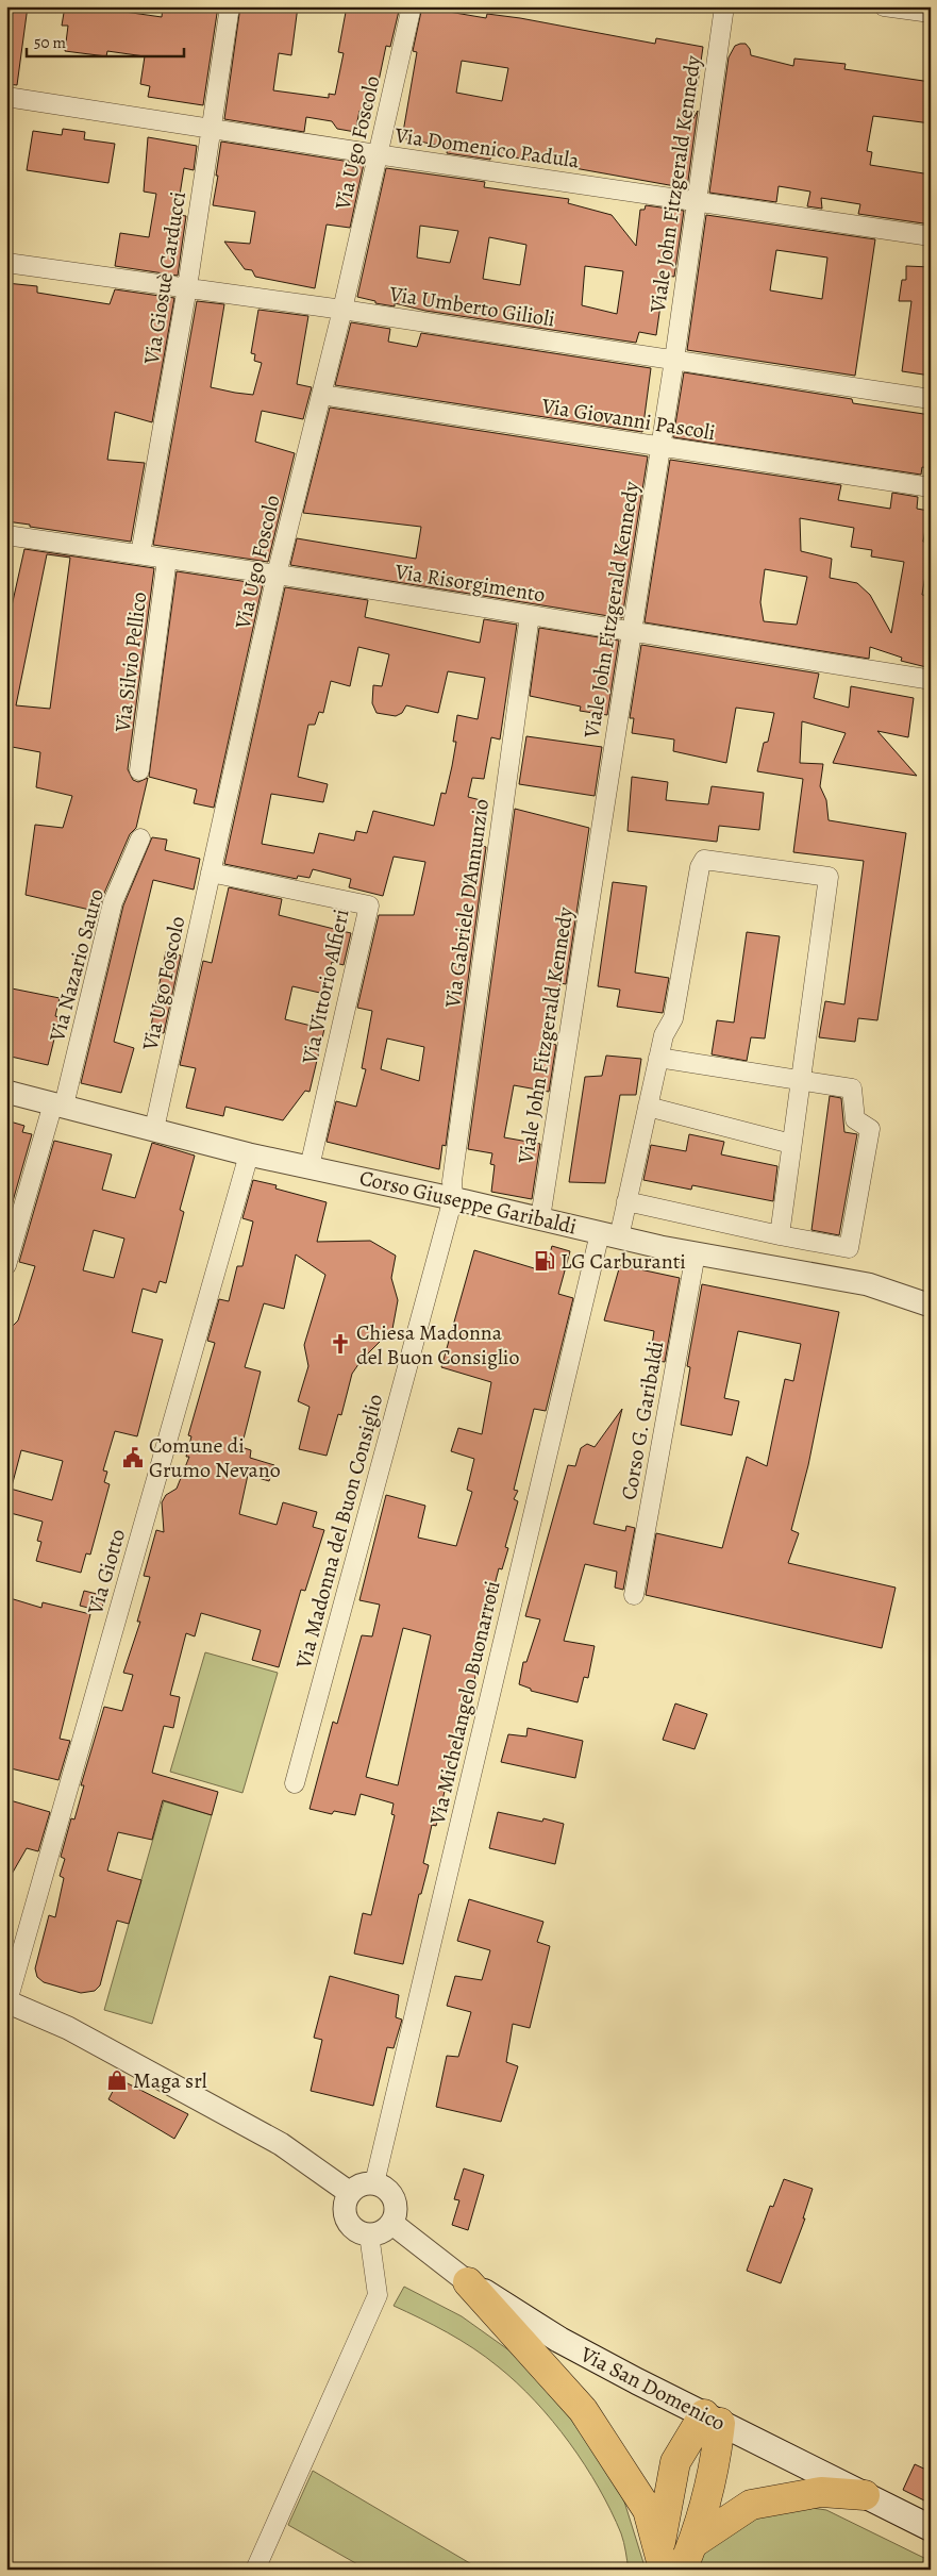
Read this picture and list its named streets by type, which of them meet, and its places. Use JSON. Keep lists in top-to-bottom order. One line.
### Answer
{"streets":{"main road":["Via San Domenico"],"street":["Via Ugo Foscolo","Via Domenico Padula","Viale John Fitzgerald Kennedy","Via Giosuè Carducci","Via Umberto Gilioli","Via Giovanni Pascoli","Via Risorgimento","Via Silvio Pellico","Via Gabriele D'Annunzio","Via Nazario Sauro","Via Vittorio Alfieri","Corso Giuseppe Garibaldi","Corso G. Garibaldi","Via Madonna del Buon Consiglio","Via Giotto","Via Michelangelo Buonarroti"]},"crossings":[["Via Ugo Foscolo","Via Domenico Padula"],["Via Ugo Foscolo","Via Umberto Gilioli"],["Via Ugo Foscolo","Via Giovanni Pascoli"],["Via Ugo Foscolo","Via Risorgimento"],["Via Ugo Foscolo","Via Vittorio Alfieri"],["Via Ugo Foscolo","Corso Giuseppe Garibaldi"],["Via Domenico Padula","Viale John Fitzgerald Kennedy"],["Via Domenico Padula","Via Giosuè Carducci"],["Viale John Fitzgerald Kennedy","Via Umberto Gilioli"],["Viale John Fitzgerald Kennedy","Via Giovanni Pascoli"],["Viale John Fitzgerald Kennedy","Via Risorgimento"],["Viale John Fitzgerald Kennedy","Corso Giuseppe Garibaldi"],["Via Giosuè Carducci","Via Umberto Gilioli"],["Via Giosuè Carducci","Via Risorgimento"],["Via Risorgimento","Via Silvio Pellico"],["Via Risorgimento","Via Gabriele D'Annunzio"],["Via Gabriele D'Annunzio","Corso Giuseppe Garibaldi"],["Via Gabriele D'Annunzio","Via Madonna del Buon Consiglio"],["Via Nazario Sauro","Corso Giuseppe Garibaldi"],["Via Vittorio Alfieri","Corso Giuseppe Garibaldi"],["Corso Giuseppe Garibaldi","Corso G. Garibaldi"],["Corso Giuseppe Garibaldi","Via Madonna del Buon Consiglio"],["Corso Giuseppe Garibaldi","Via Giotto"],["Corso Giuseppe Garibaldi","Via Michelangelo Buonarroti"],["Via Michelangelo Buonarroti","Via San Domenico"]],"places":{"fuel station":["LG Carburanti"],"church":["Chiesa Madonna del Buon Consiglio"],"public building":["Comune di Grumo Nevano"],"shop":["Maga srl"]},"scale_bar":"50 m"}
